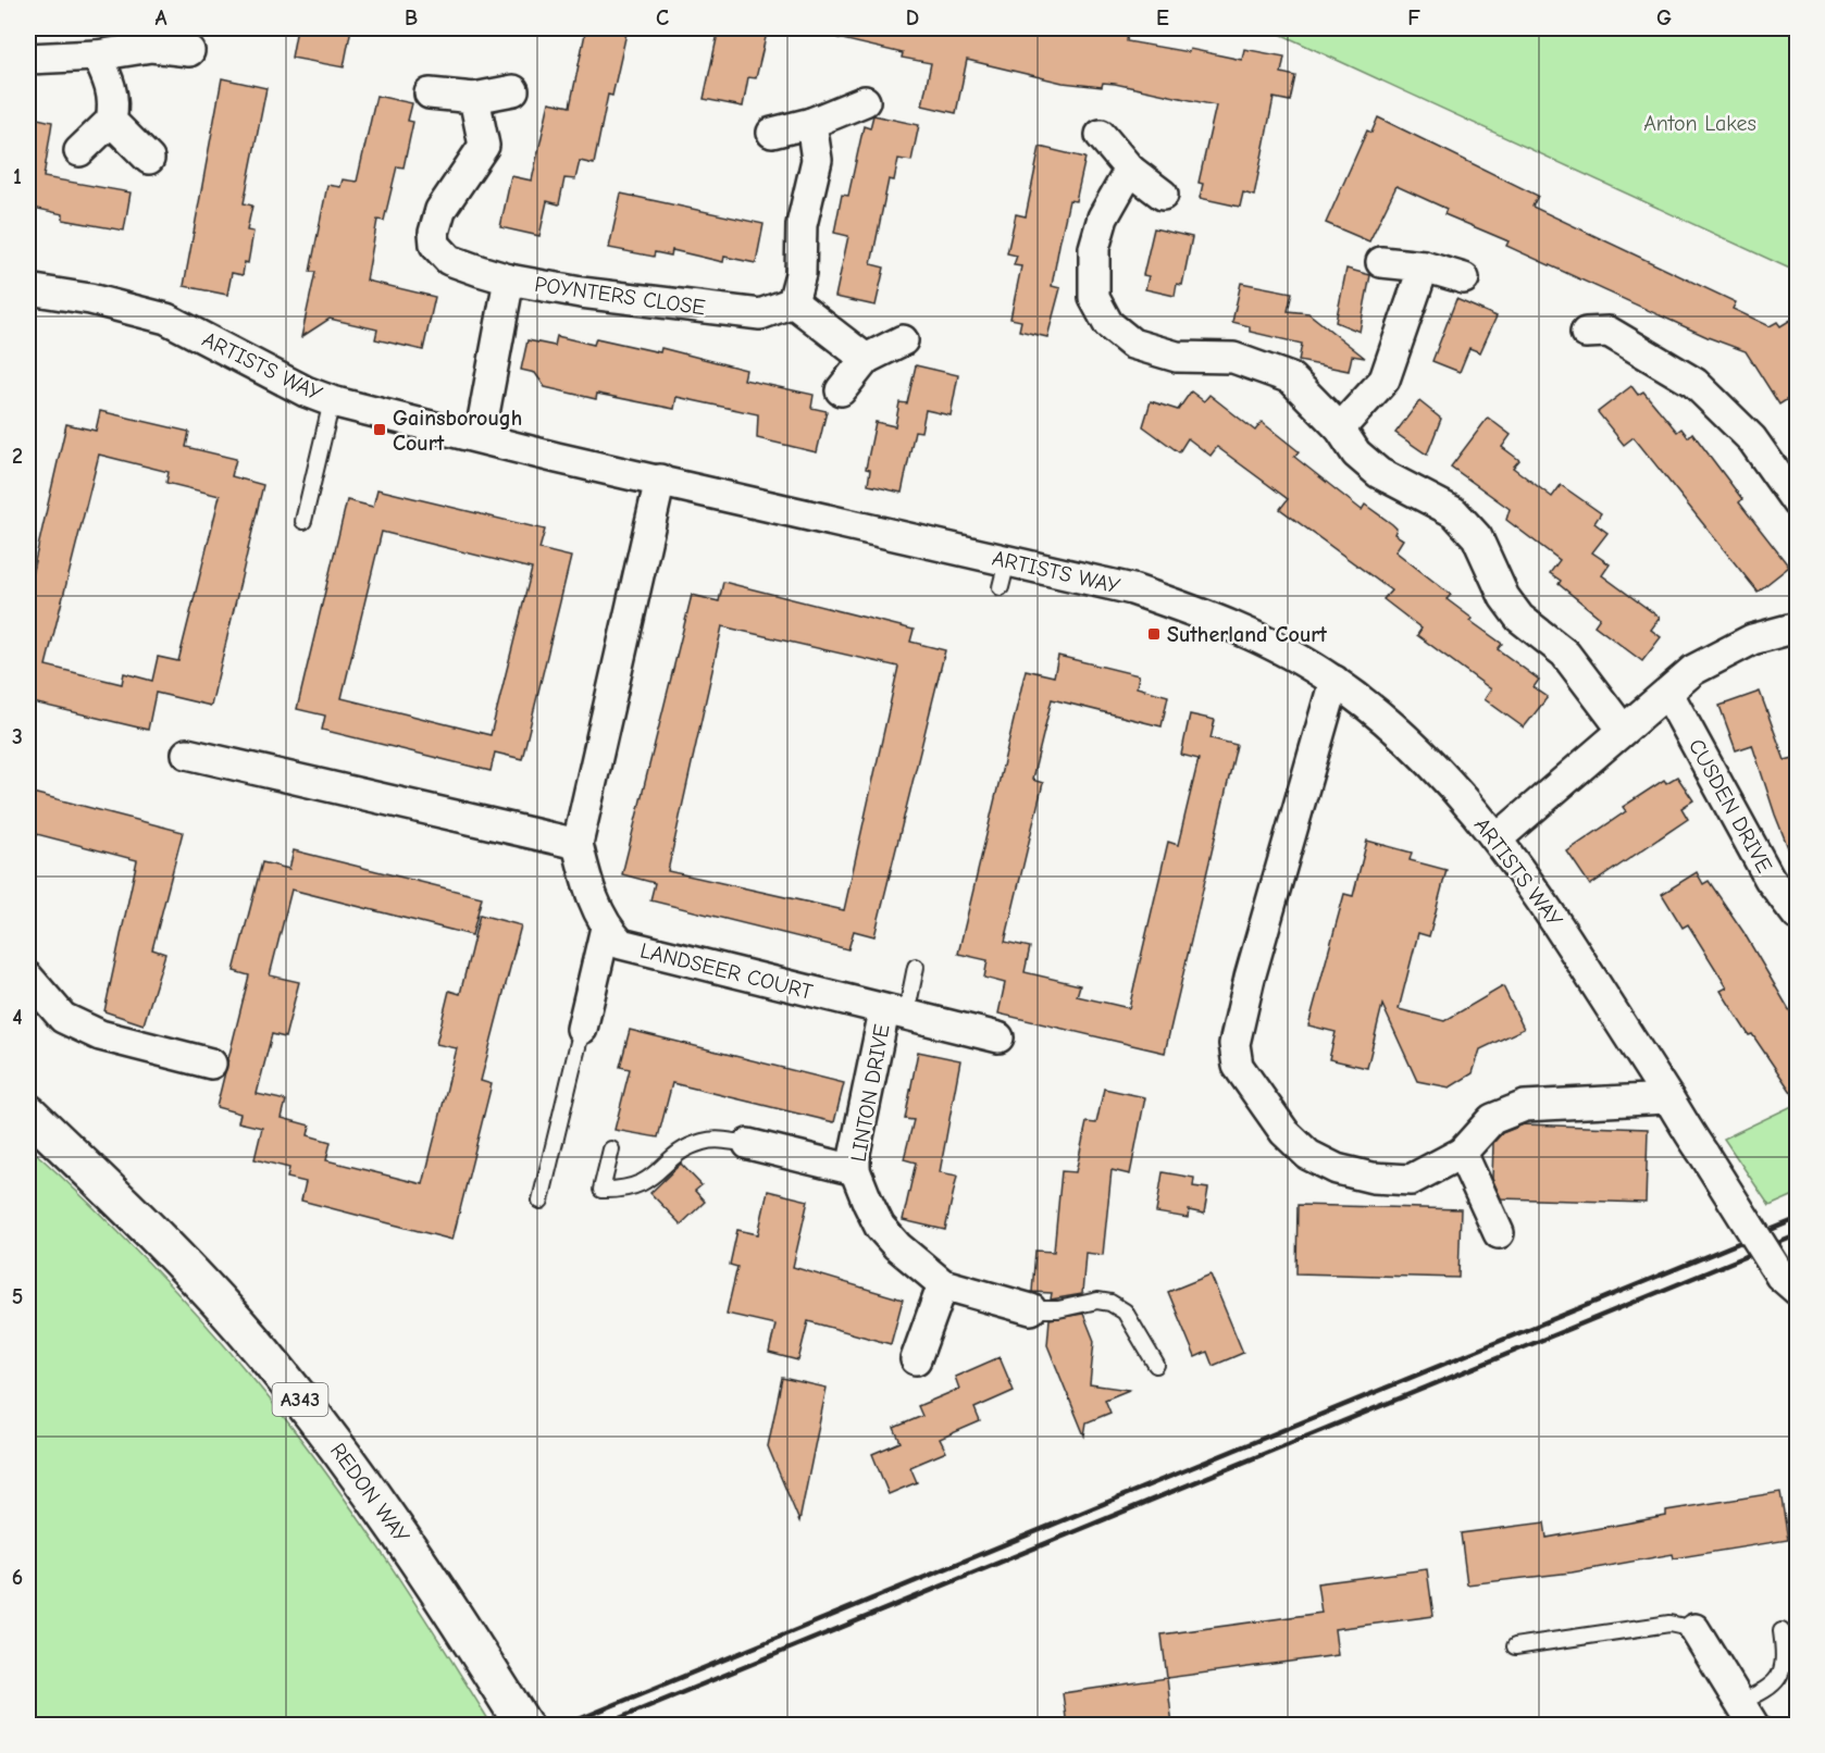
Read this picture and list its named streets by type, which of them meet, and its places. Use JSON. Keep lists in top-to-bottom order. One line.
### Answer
{"streets":{"main road":["A343","REDON WAY"],"street":["POYNTERS CLOSE","ARTISTS WAY","CUSDEN DRIVE","LANDSEER COURT","LINTON DRIVE"]},"crossings":[["ARTISTS WAY","LANDSEER COURT"],["LANDSEER COURT","LINTON DRIVE"]],"parks":["Anton Lakes"],"places":{"transit":["Gainsborough Court","Sutherland Court"]},"grid":{"columns":["A","B","C","D","E","F","G"],"rows":["1","2","3","4","5","6"]}}
